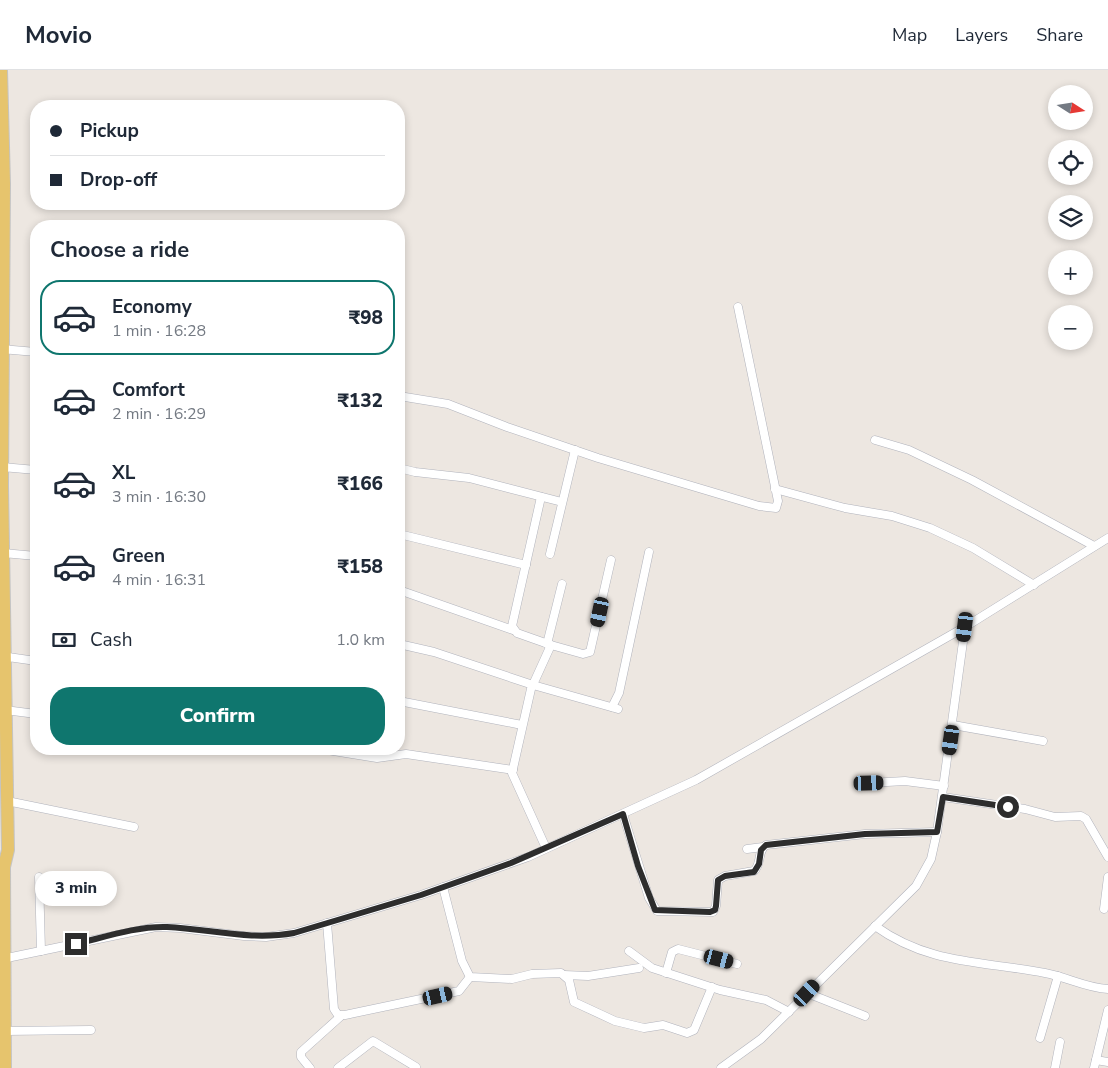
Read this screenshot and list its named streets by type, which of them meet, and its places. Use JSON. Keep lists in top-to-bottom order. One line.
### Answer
{"north":"right","page":{"header":"Movio","nav":["Map","Layers","Share"],"map_buttons":["+","−"],"banner":["Pickup","Drop-off"],"heading":"Choose a ride","list":[{"name":"Economy","note":"1 min · 16:28","value":"₹98"},{"name":"Comfort","note":"2 min · 16:29","value":"₹132"},{"name":"XL","note":"3 min · 16:30","value":"₹166"},{"name":"Green","note":"4 min · 16:31","value":"₹158"}],"pay":["Cash","1.0 km"],"buttons":"Confirm","bubble":"3 min"}}
